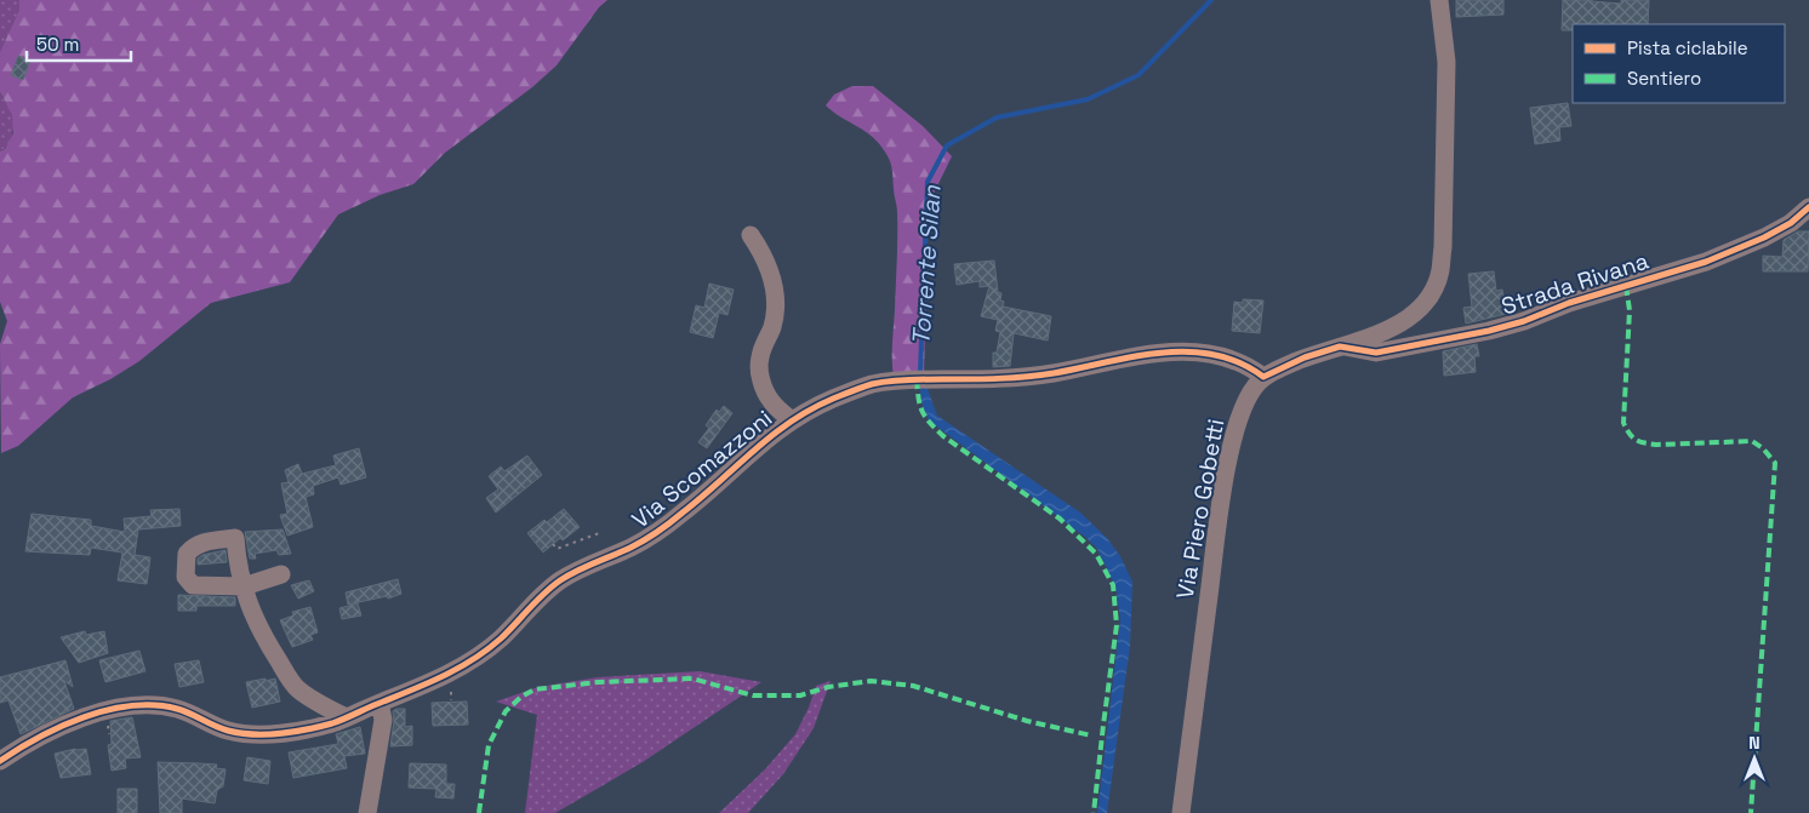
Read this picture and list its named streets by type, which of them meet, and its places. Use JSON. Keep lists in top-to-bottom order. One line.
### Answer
{"streets":{"street":["Strada Rivana","Via Scomazzoni","Via Piero Gobetti"]},"crossings":[["Strada Rivana","Via Piero Gobetti"],["Via Scomazzoni","Via Piero Gobetti"]],"water":["Torrente Silan"],"legend":["Pista ciclabile","Sentiero"],"scale_bar":"50 m","north":"top"}
